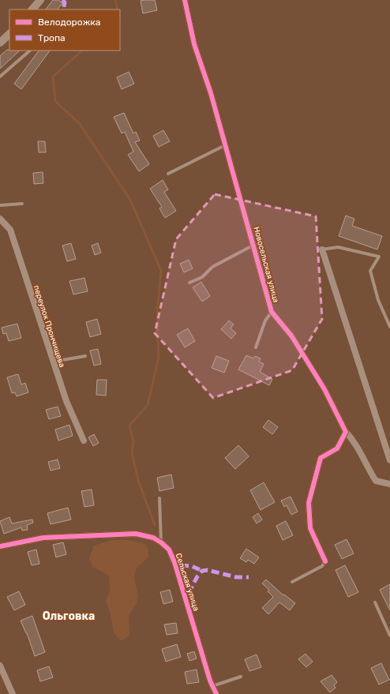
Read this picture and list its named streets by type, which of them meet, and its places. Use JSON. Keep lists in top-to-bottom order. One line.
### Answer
{"streets":{"street":["Новосельская улица","переулок Прончищева","Сельская улица"]},"districts":["Ольговка"],"legend":["Велодорожка","Тропа"]}
